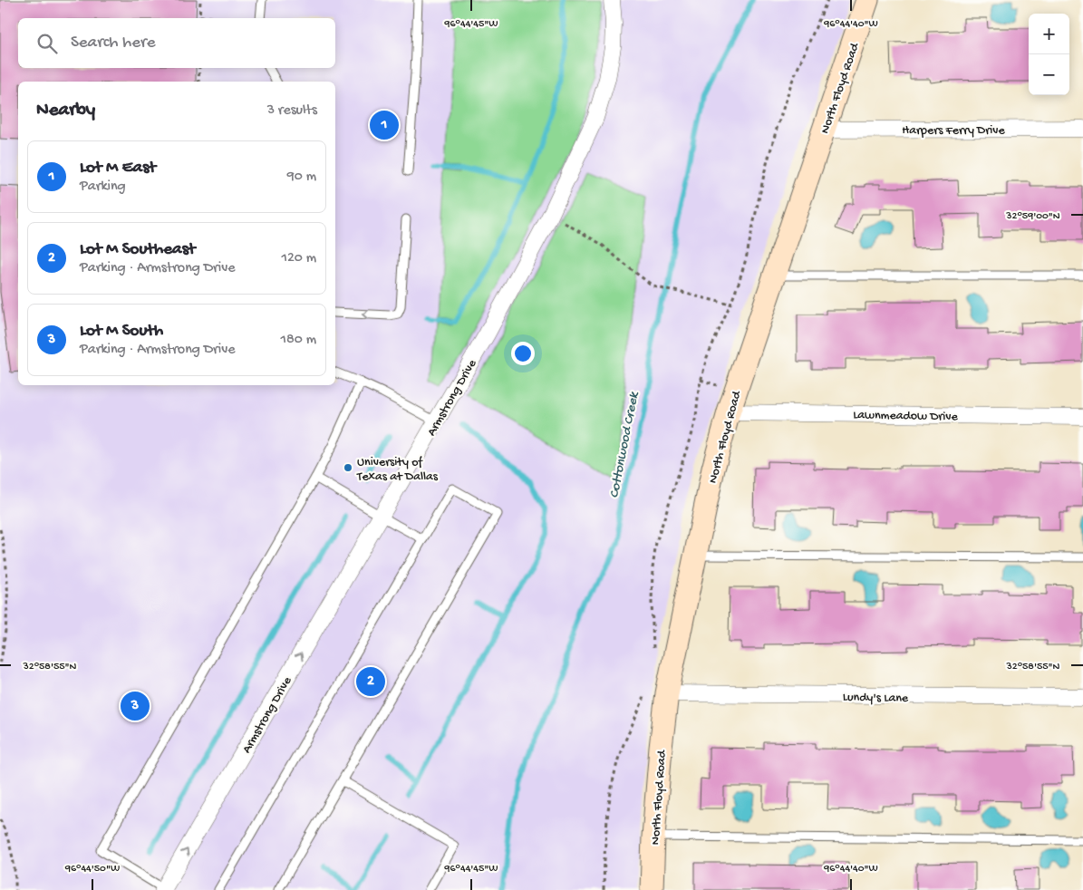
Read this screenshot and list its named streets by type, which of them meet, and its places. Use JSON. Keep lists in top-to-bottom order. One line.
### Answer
{"streets":{"street":["North Floyd Road","Harpers Ferry Drive","Armstrong Drive","Lawnmeadow Drive","Lundy's Lane"]},"crossings":[["North Floyd Road","Harpers Ferry Drive"],["North Floyd Road","Lawnmeadow Drive"],["North Floyd Road","Lundy's Lane"]],"one_way":["Armstrong Drive"],"water":["Cottonwood Creek"],"places":["University of Texas at Dallas"],"page":{"map_buttons":["+","−"],"search":"Search here","heading":["Nearby","3 results"],"pins":["1","2","3"],"list":[{"mark":"1","name":"Lot M East","note":"Parking","value":"90 m"},{"mark":"2","name":"Lot M Southeast","note":"Parking · Armstrong Drive","value":"120 m"},{"mark":"3","name":"Lot M South","note":"Parking · Armstrong Drive","value":"180 m"}]},"coordinates":["96°44'45\"W","96°44'40\"W","32°59'00\"N","32°58'55\"N","96°44'50\"W"]}
